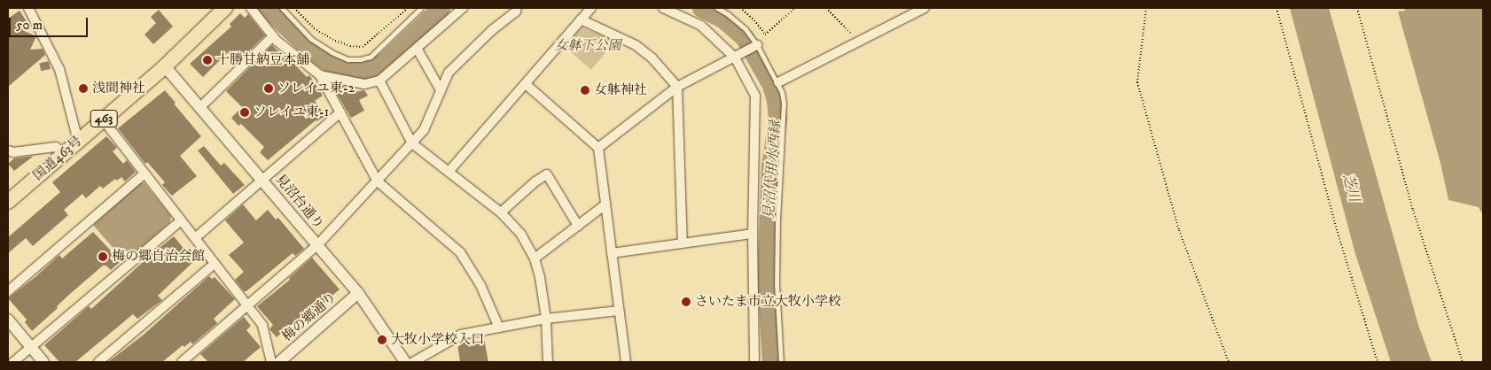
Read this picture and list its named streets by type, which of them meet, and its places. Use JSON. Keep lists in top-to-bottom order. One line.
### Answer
{"streets":{"highway":["463","国道463号"],"street":["見沼台通り","梅の郷通り"]},"crossings":[["国道463号","見沼台通り"],["見沼台通り","梅の郷通り"]],"water":["見沼代用水西縁","芝川"],"parks":["女躰下公園"],"places":["十勝甘納豆本舗","浅間神社","ソレイユ東-2","女躰神社","ソレイユ東-1","梅の郷自治会館","さいたま市立大牧小学校","大牧小学校入口"],"scale_bar":"50 m"}
